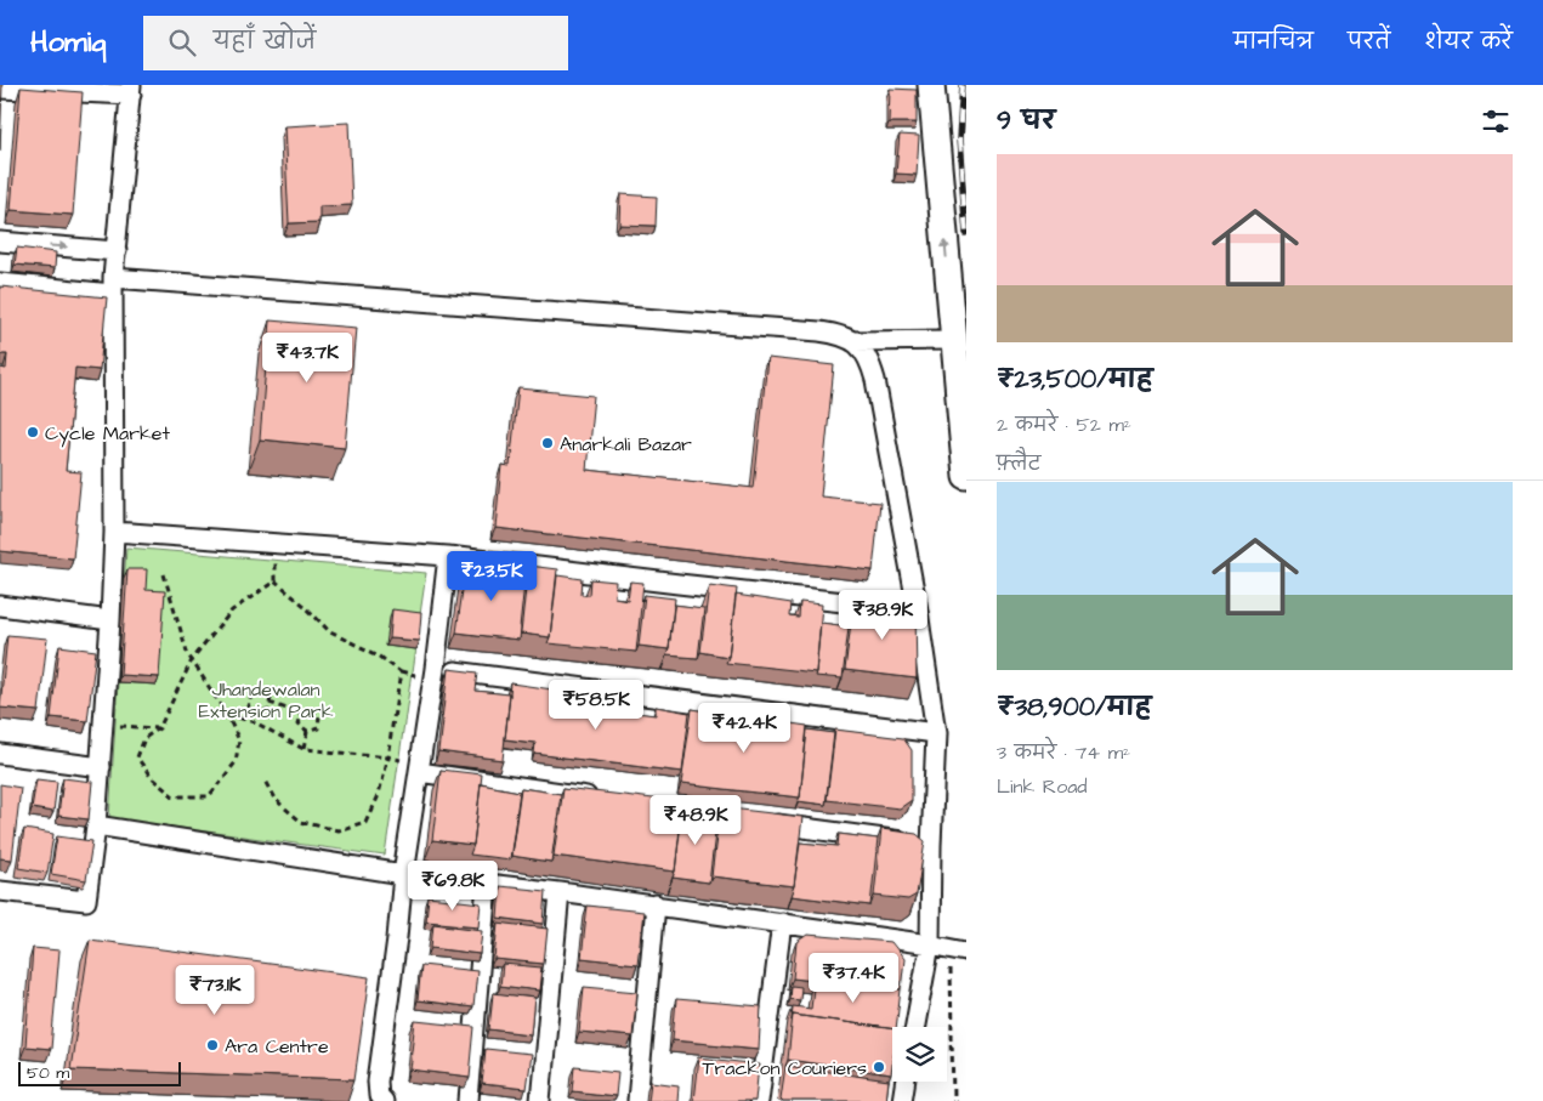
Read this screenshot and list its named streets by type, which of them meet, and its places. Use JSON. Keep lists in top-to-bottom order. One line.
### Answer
{"parks":["Jhandewalan Extension Park"],"places":["Cycle Market","Anarkali Bazar","Ara Centre","Trackon Couriers"],"scale_bar":"50 m","page":{"header":"Homiq","search":"यहाँ खोजें","nav":["मानचित्र","परतें","शेयर करें"],"heading":"9 घर","list":[{"name":"₹23,500/माह","note":"2 कमरे · 52 m² · फ़्लैट"},{"name":"₹38,900/माह","note":"3 कमरे · 74 m² · Link Road"}],"price":["₹43.7K","₹23.5K","₹38.9K","₹58.5K","₹42.4K","₹48.9K","₹69.8K","₹37.4K","₹73.1K"],"scale":"50 m"}}
